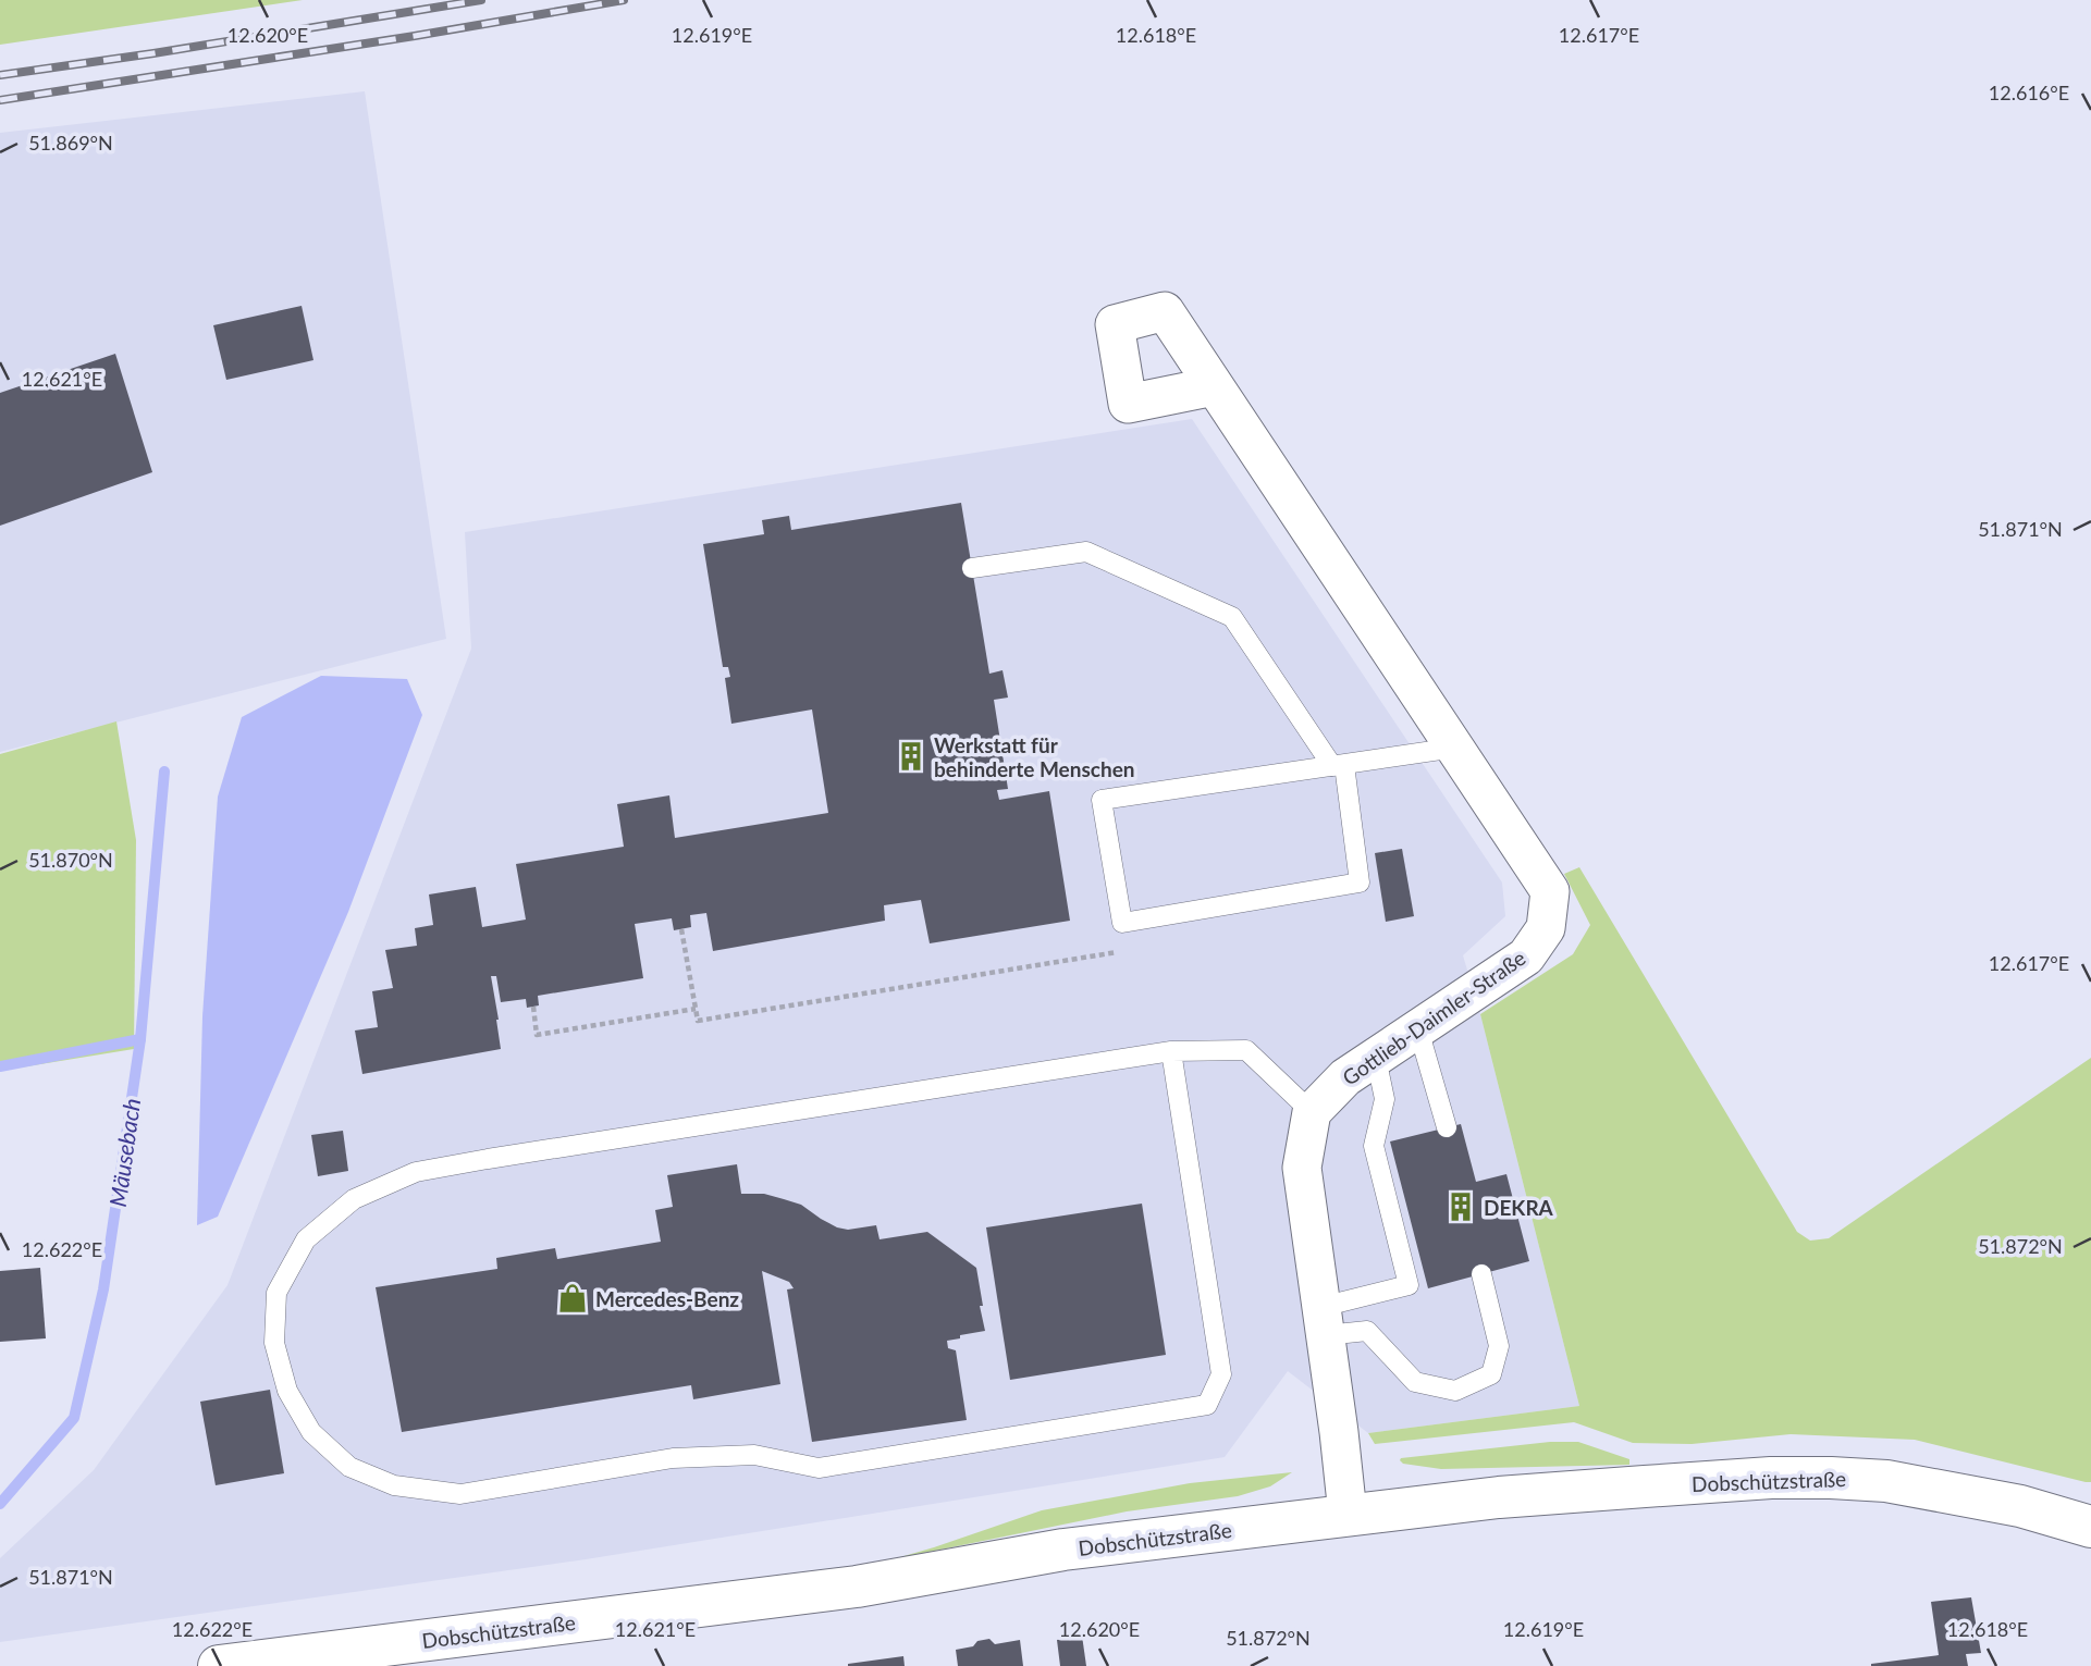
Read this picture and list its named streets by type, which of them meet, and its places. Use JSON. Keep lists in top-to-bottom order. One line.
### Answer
{"streets":{"street":["Gottlieb-Daimler-Straße","Dobschützstraße"]},"water":["Mäusebach"],"places":{"building":["Werkstatt für behinderte Menschen","DEKRA"],"shop":["Mercedes-Benz"]},"coordinates":["12.620°E","12.619°E","12.618°E","12.617°E","12.616°E","51.869°N","12.621°E","51.871°N","51.870°N","51.872°N","12.622°E"]}
